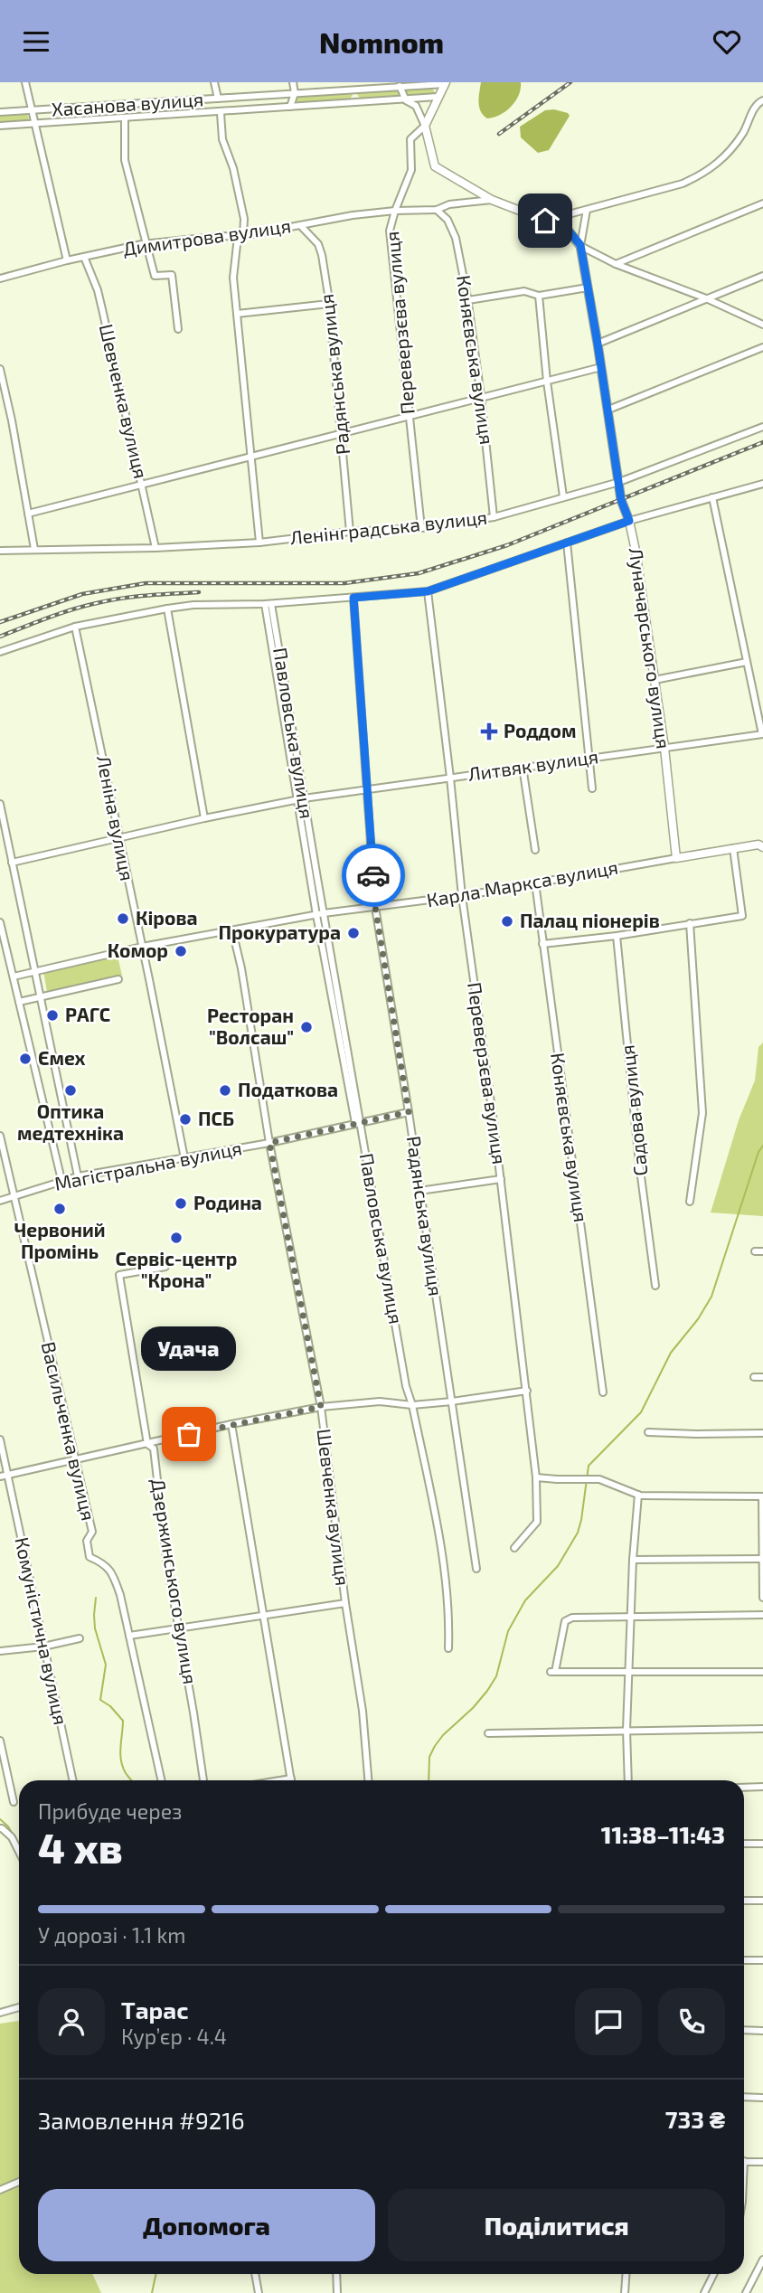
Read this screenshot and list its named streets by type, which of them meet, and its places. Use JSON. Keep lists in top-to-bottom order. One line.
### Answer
{"streets":{"main road":["Луначарського вулиця","Карла Маркса вулиця"],"street":["Хасанова вулиця","Димитрова вулиця","Переверзєва вулиця","Коняєвська вулиця","Радянська вулиця","Шевченка вулиця","Ленінградська вулиця","Павловська вулиця","Литвяк вулиця","Леніна вулиця","Садова вулиця","Магістральна вулиця","Васильченка вулиця","Дзержинського вулиця","Комуністична вулиця"]},"crossings":[["Димитрова вулиця","Переверзєва вулиця"],["Димитрова вулиця","Коняєвська вулиця"],["Димитрова вулиця","Радянська вулиця"],["Димитрова вулиця","Шевченка вулиця"],["Переверзєва вулиця","Ленінградська вулиця"],["Переверзєва вулиця","Литвяк вулиця"],["Переверзєва вулиця","Карла Маркса вулиця"],["Коняєвська вулиця","Ленінградська вулиця"],["Коняєвська вулиця","Карла Маркса вулиця"],["Радянська вулиця","Ленінградська вулиця"],["Радянська вулиця","Литвяк вулиця"],["Радянська вулиця","Карла Маркса вулиця"],["Радянська вулиця","Магістральна вулиця"],["Шевченка вулиця","Ленінградська вулиця"],["Шевченка вулиця","Карла Маркса вулиця"],["Шевченка вулиця","Магістральна вулиця"],["Ленінградська вулиця","Луначарського вулиця"],["Луначарського вулиця","Литвяк вулиця"],["Луначарського вулиця","Карла Маркса вулиця"],["Павловська вулиця","Литвяк вулиця"],["Павловська вулиця","Карла Маркса вулиця"],["Павловська вулиця","Магістральна вулиця"],["Литвяк вулиця","Леніна вулиця"],["Леніна вулиця","Карла Маркса вулиця"],["Леніна вулиця","Магістральна вулиця"],["Магістральна вулиця","Васильченка вулиця"]],"places":{"health":["Роддом"],"other":["Кірова","Палац піонерів","Прокуратура","Комор","РАГС","Ресторан \"Волсаш\"","Ємех","Оптика медтехніка","Податкова","ПСБ","Родина","Червоний Промінь","Сервіс-центр \"Крона\"","Удача"]},"page":{"header":"Nomnom","bubble":"Удача","heading":["4 хв","Прибуде через","11:38–11:43"],"panel":["Тарас","Кур’єр · 4.4","Замовлення #9216","733 ₴"],"bar":"У дорозі · 1.1 km","buttons":["Допомога","Поділитися"]}}
